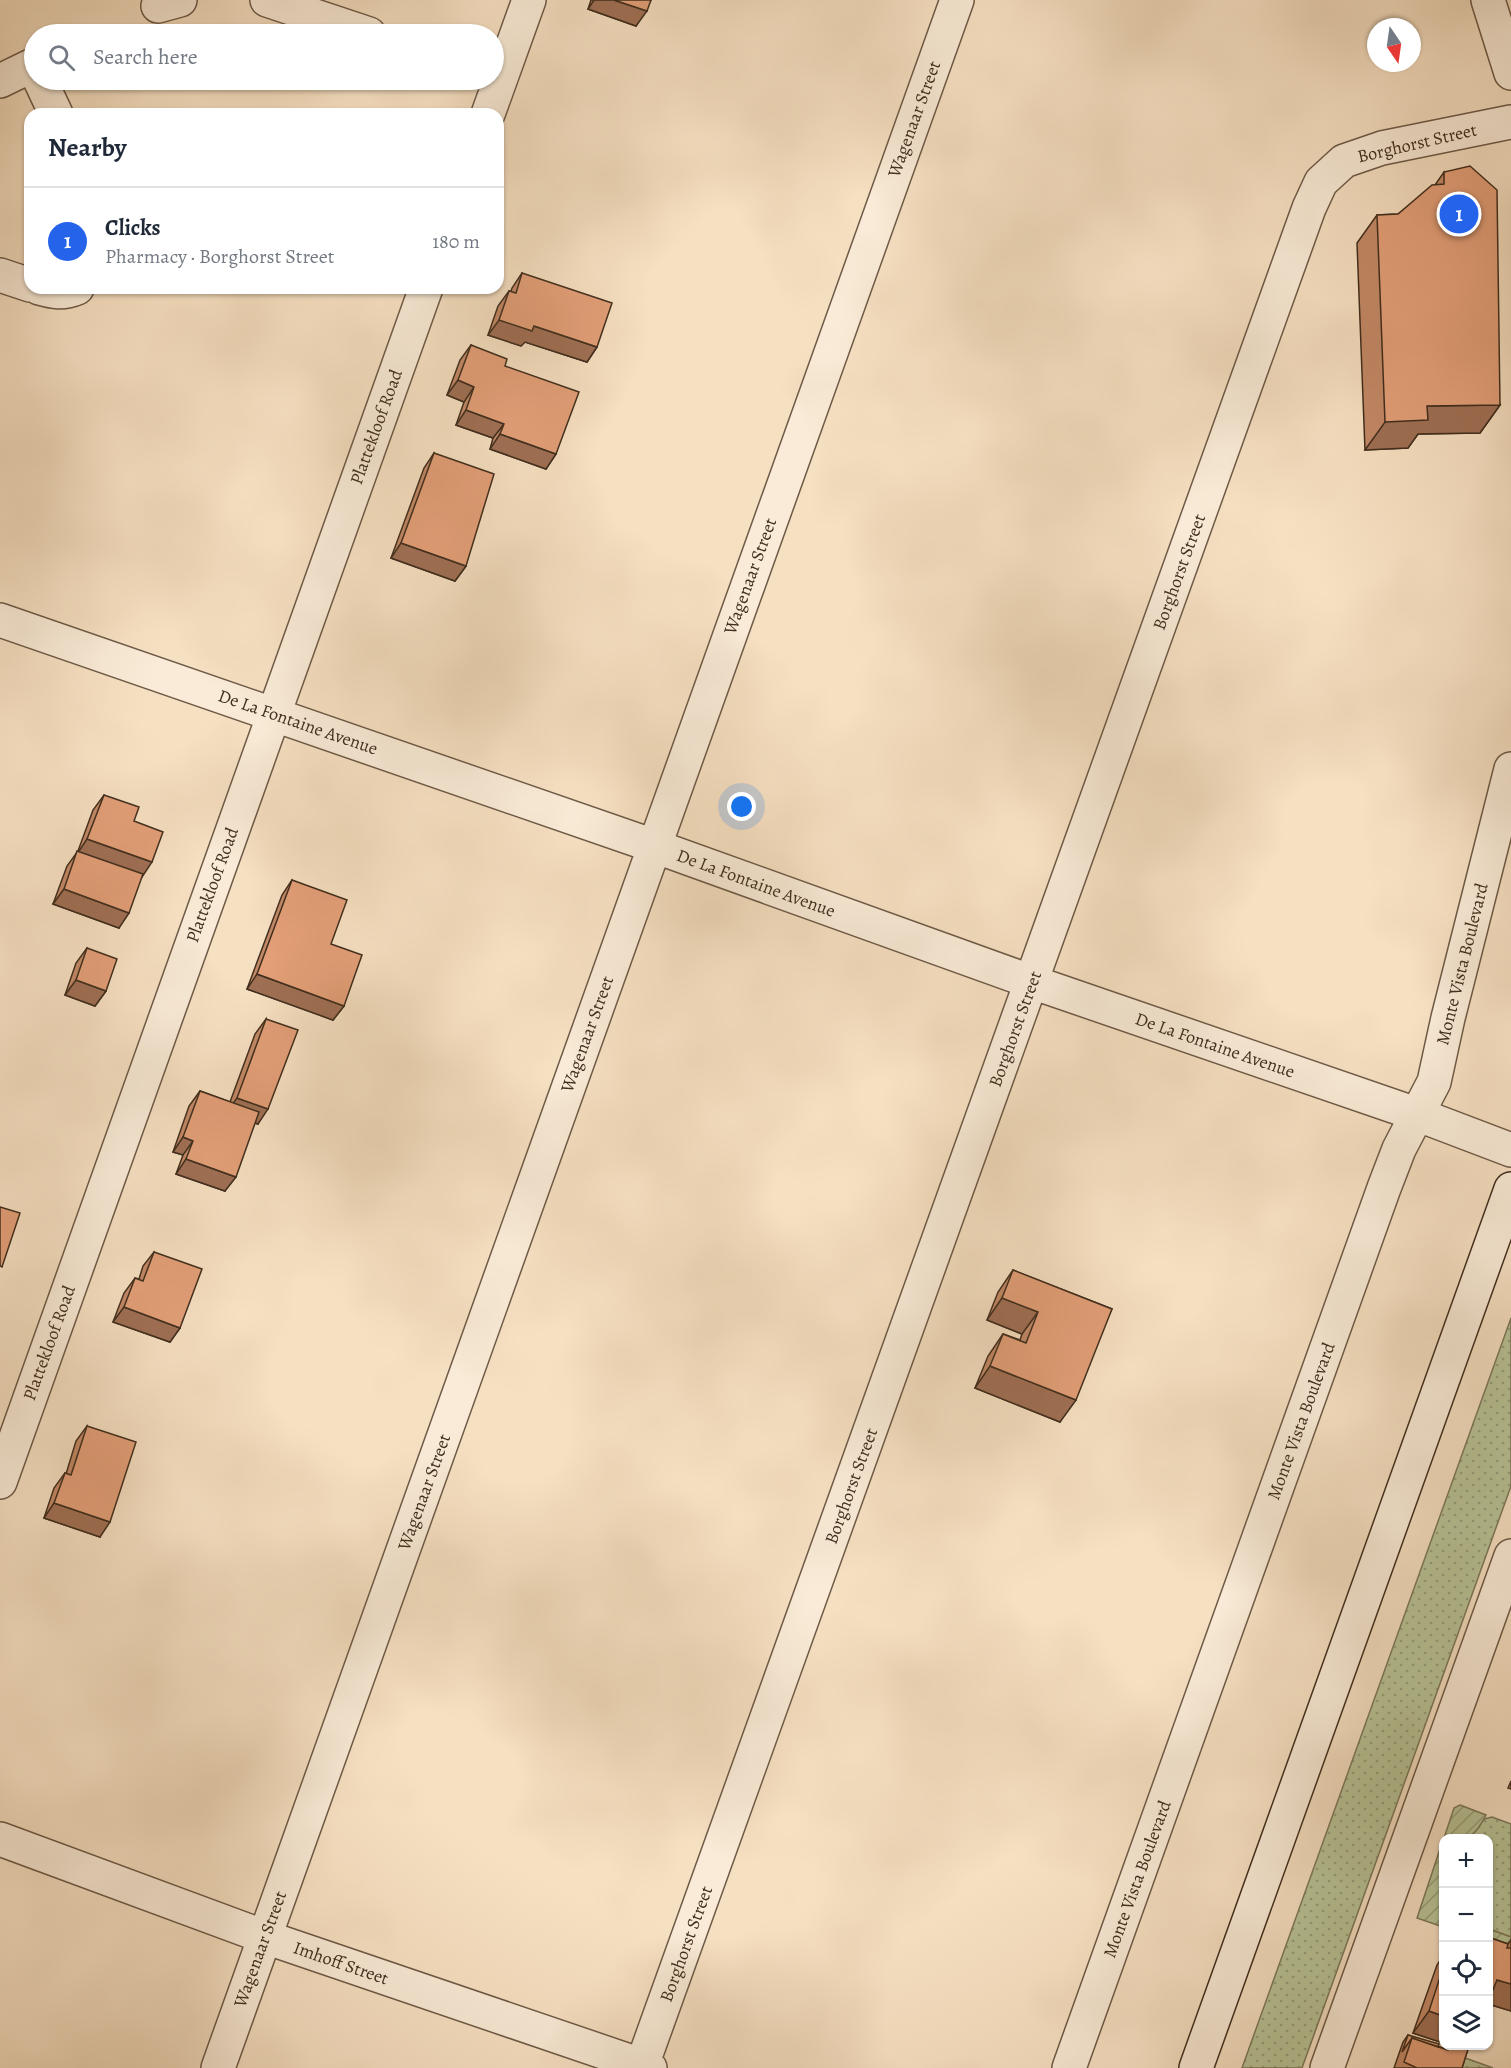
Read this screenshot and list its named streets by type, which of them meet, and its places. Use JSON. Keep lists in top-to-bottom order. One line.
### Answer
{"streets":{"street":["Wagenaar Street","Borghorst Street","Plattekloof Road","De La Fontaine Avenue","Monte Vista Boulevard","Imhoff Street"]},"crossings":[["Wagenaar Street","De La Fontaine Avenue"],["Wagenaar Street","Imhoff Street"],["Borghorst Street","De La Fontaine Avenue"],["Borghorst Street","Imhoff Street"],["Plattekloof Road","De La Fontaine Avenue"],["De La Fontaine Avenue","Monte Vista Boulevard"]],"north":"bottom","page":{"search":"Search here","heading":"Nearby","list":[{"mark":"1","name":"Clicks","note":"Pharmacy · Borghorst Street","value":"180 m"}],"pins":"1","map_buttons":["+","−"]}}
